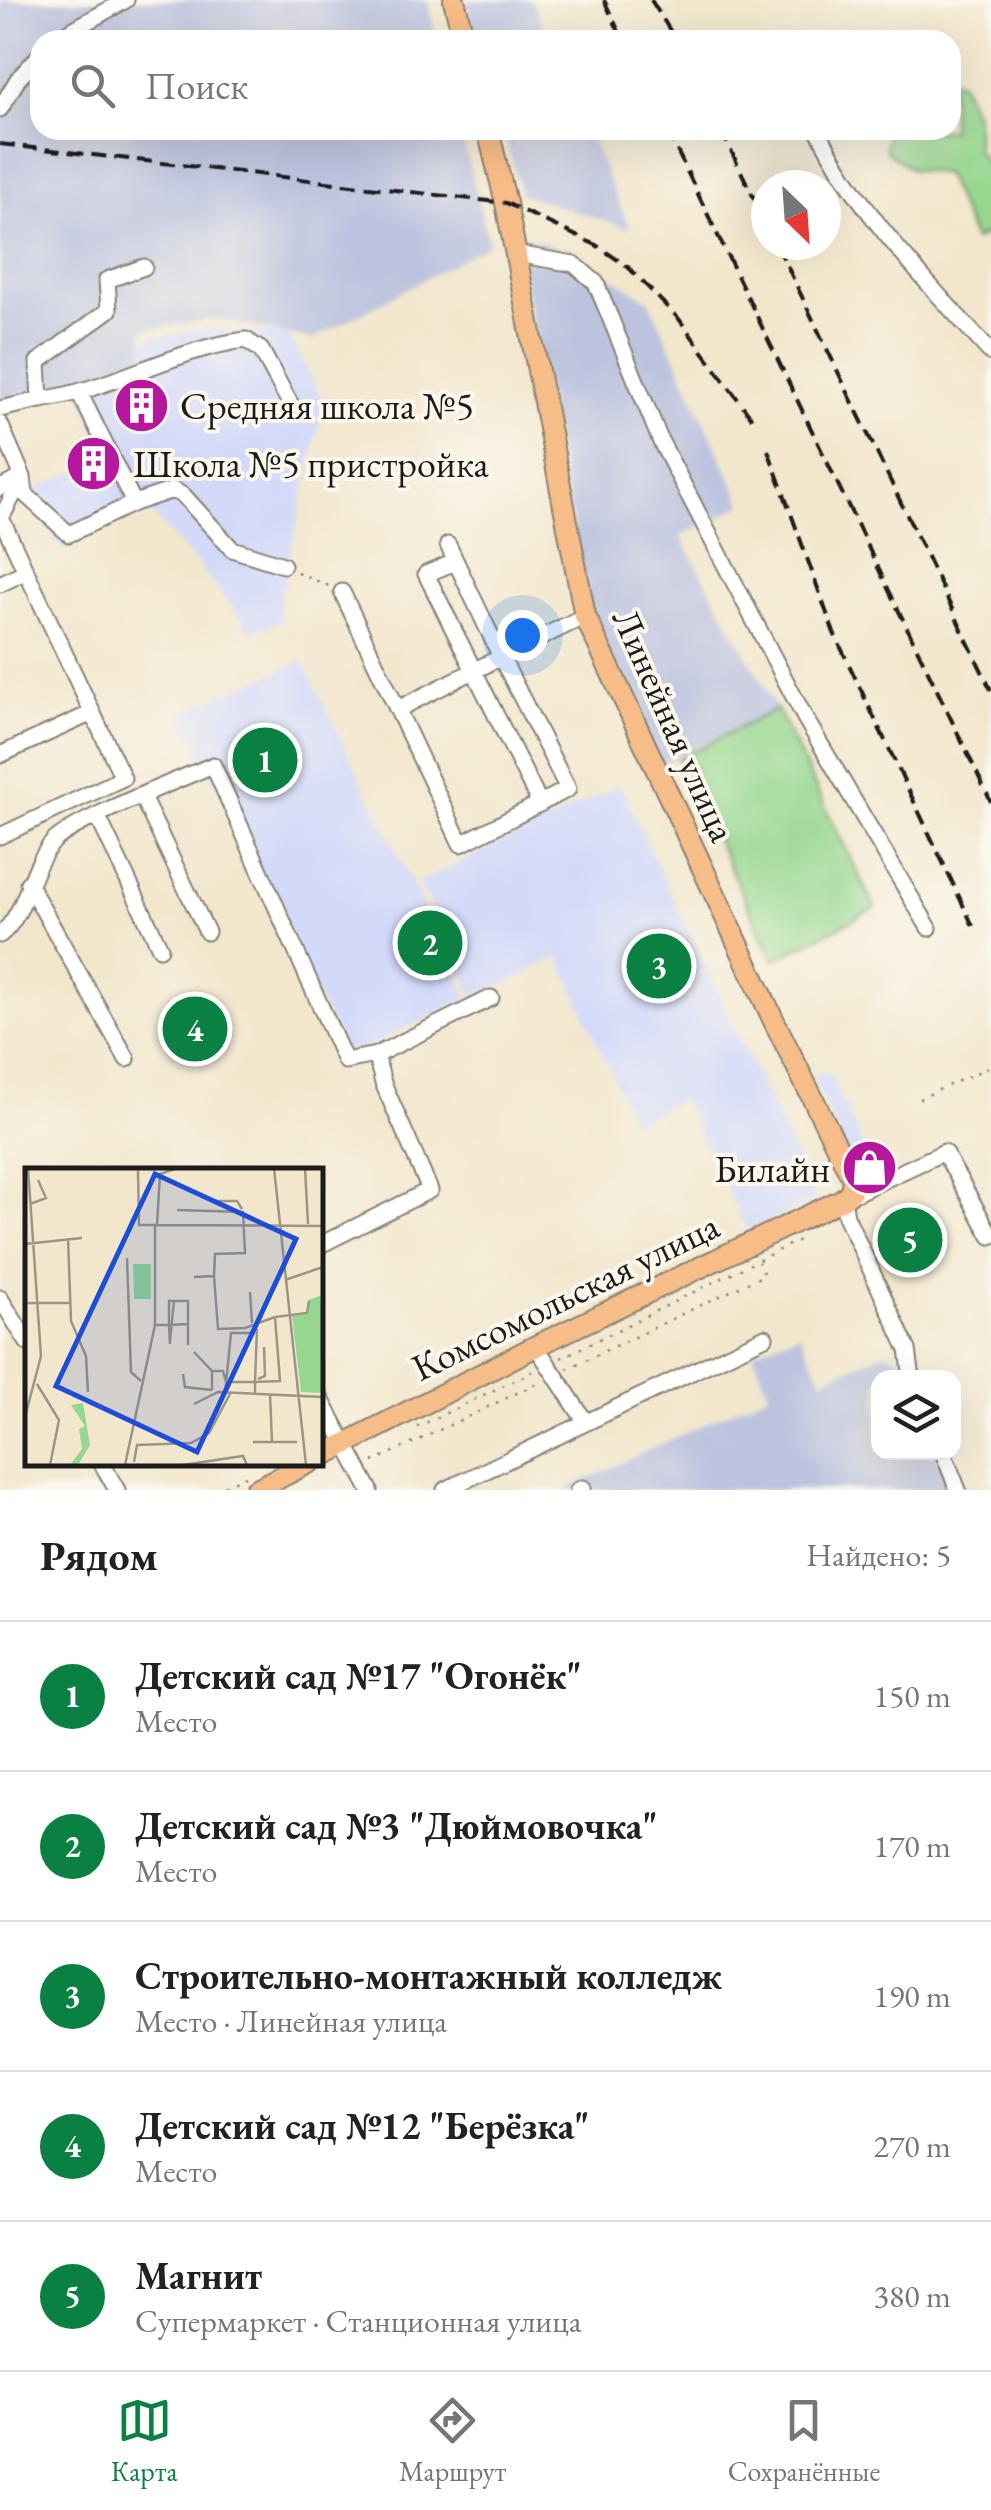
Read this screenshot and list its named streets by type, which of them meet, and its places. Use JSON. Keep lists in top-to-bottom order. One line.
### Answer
{"streets":{"main road":["Линейная улица","Комсомольская улица"]},"crossings":[["Линейная улица","Комсомольская улица"]],"places":{"building":["Средняя школа №5","Школа №5 пристройка"],"shop":["Билайн"]},"north":"bottom right","page":{"search":"Поиск","pins":["1","2","3","4","5"],"heading":["Рядом","Найдено: 5"],"list":[{"mark":"1","name":"Детский сад №17 \"Огонёк\"","note":"Место","value":"150 m"},{"mark":"2","name":"Детский сад №3 \"Дюймовочка\"","note":"Место","value":"170 m"},{"mark":"3","name":"Строительно-монтажный колледж","note":"Место · Линейная улица","value":"190 m"},{"mark":"4","name":"Детский сад №12 \"Берёзка\"","note":"Место","value":"270 m"},{"mark":"5","name":"Магнит","note":"Супермаркет · Станционная улица","value":"380 m"}],"nav":["Карта","Маршрут","Сохранённые"]}}
